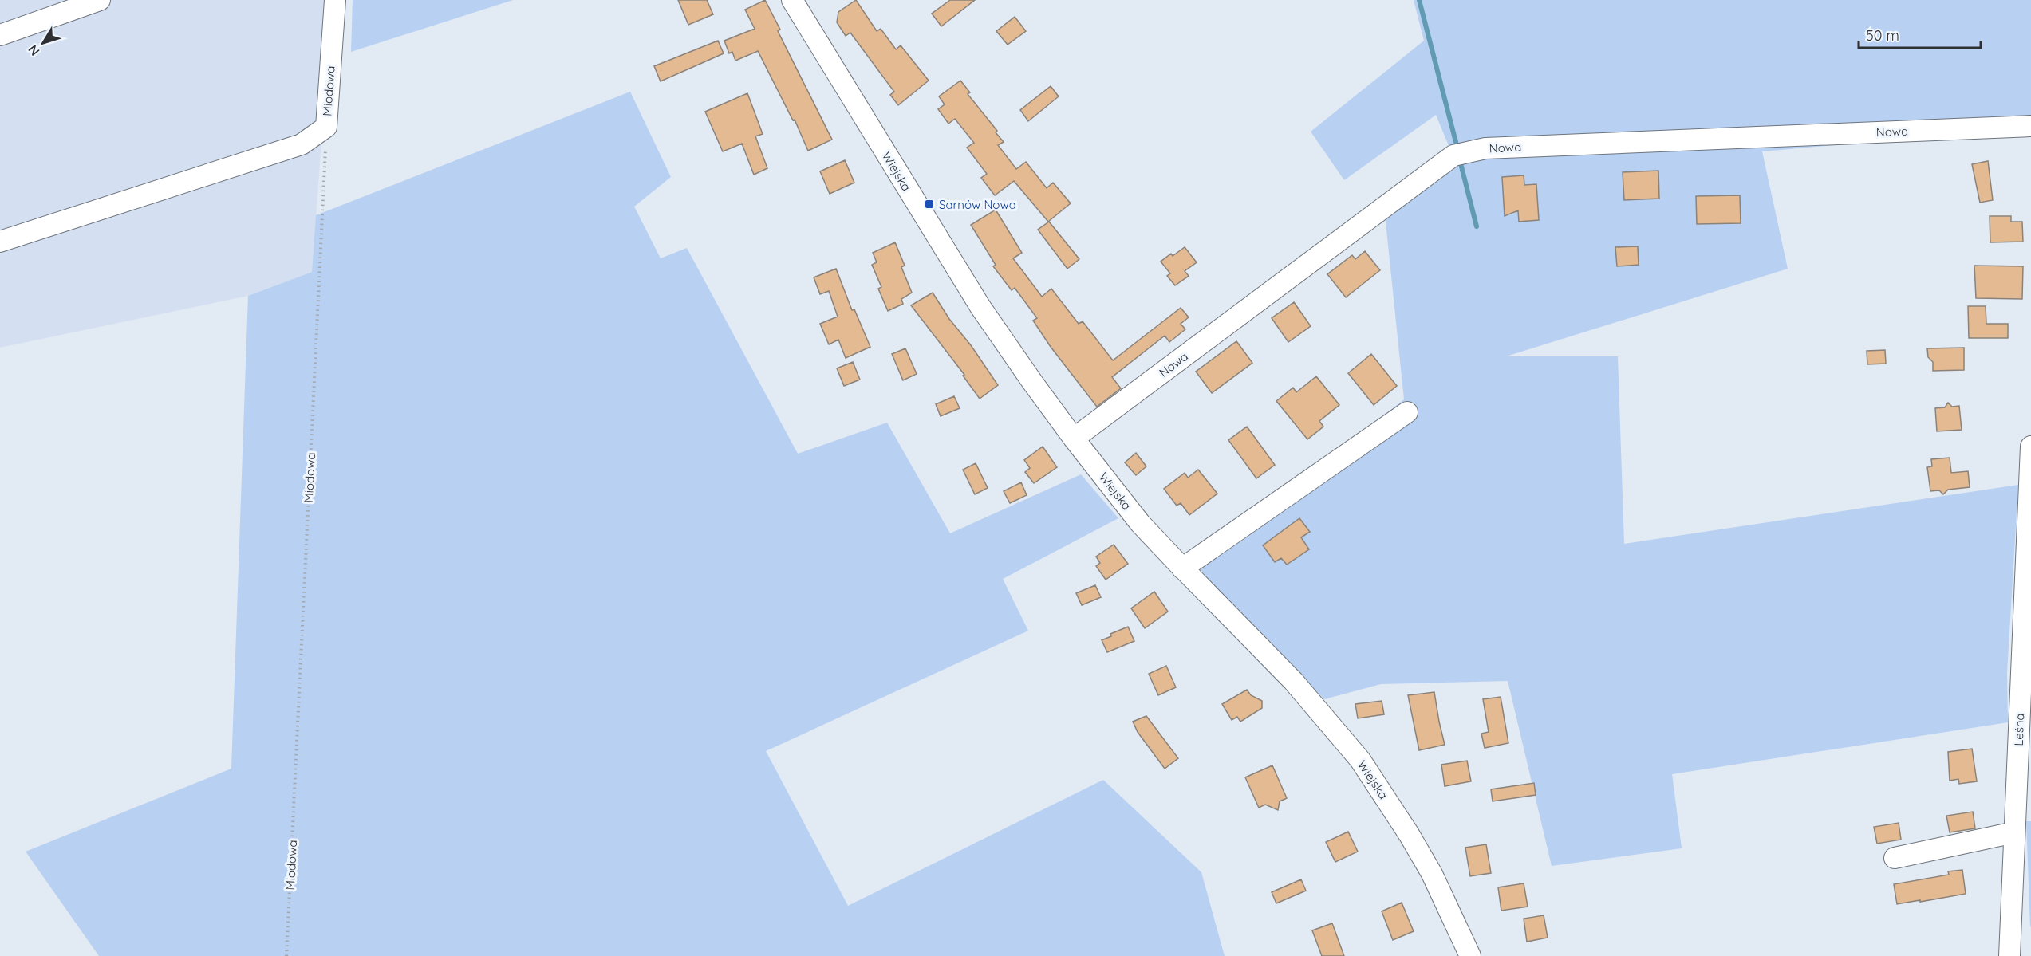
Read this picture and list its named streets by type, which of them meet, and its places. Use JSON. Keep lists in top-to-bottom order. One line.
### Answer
{"streets":{"street":["Miodowa","Nowa","Wiejska","Leśna"]},"crossings":[["Nowa","Wiejska"]],"places":{"transit":["Sarnów Nowa"]},"scale_bar":"50 m","north":"bottom left"}
